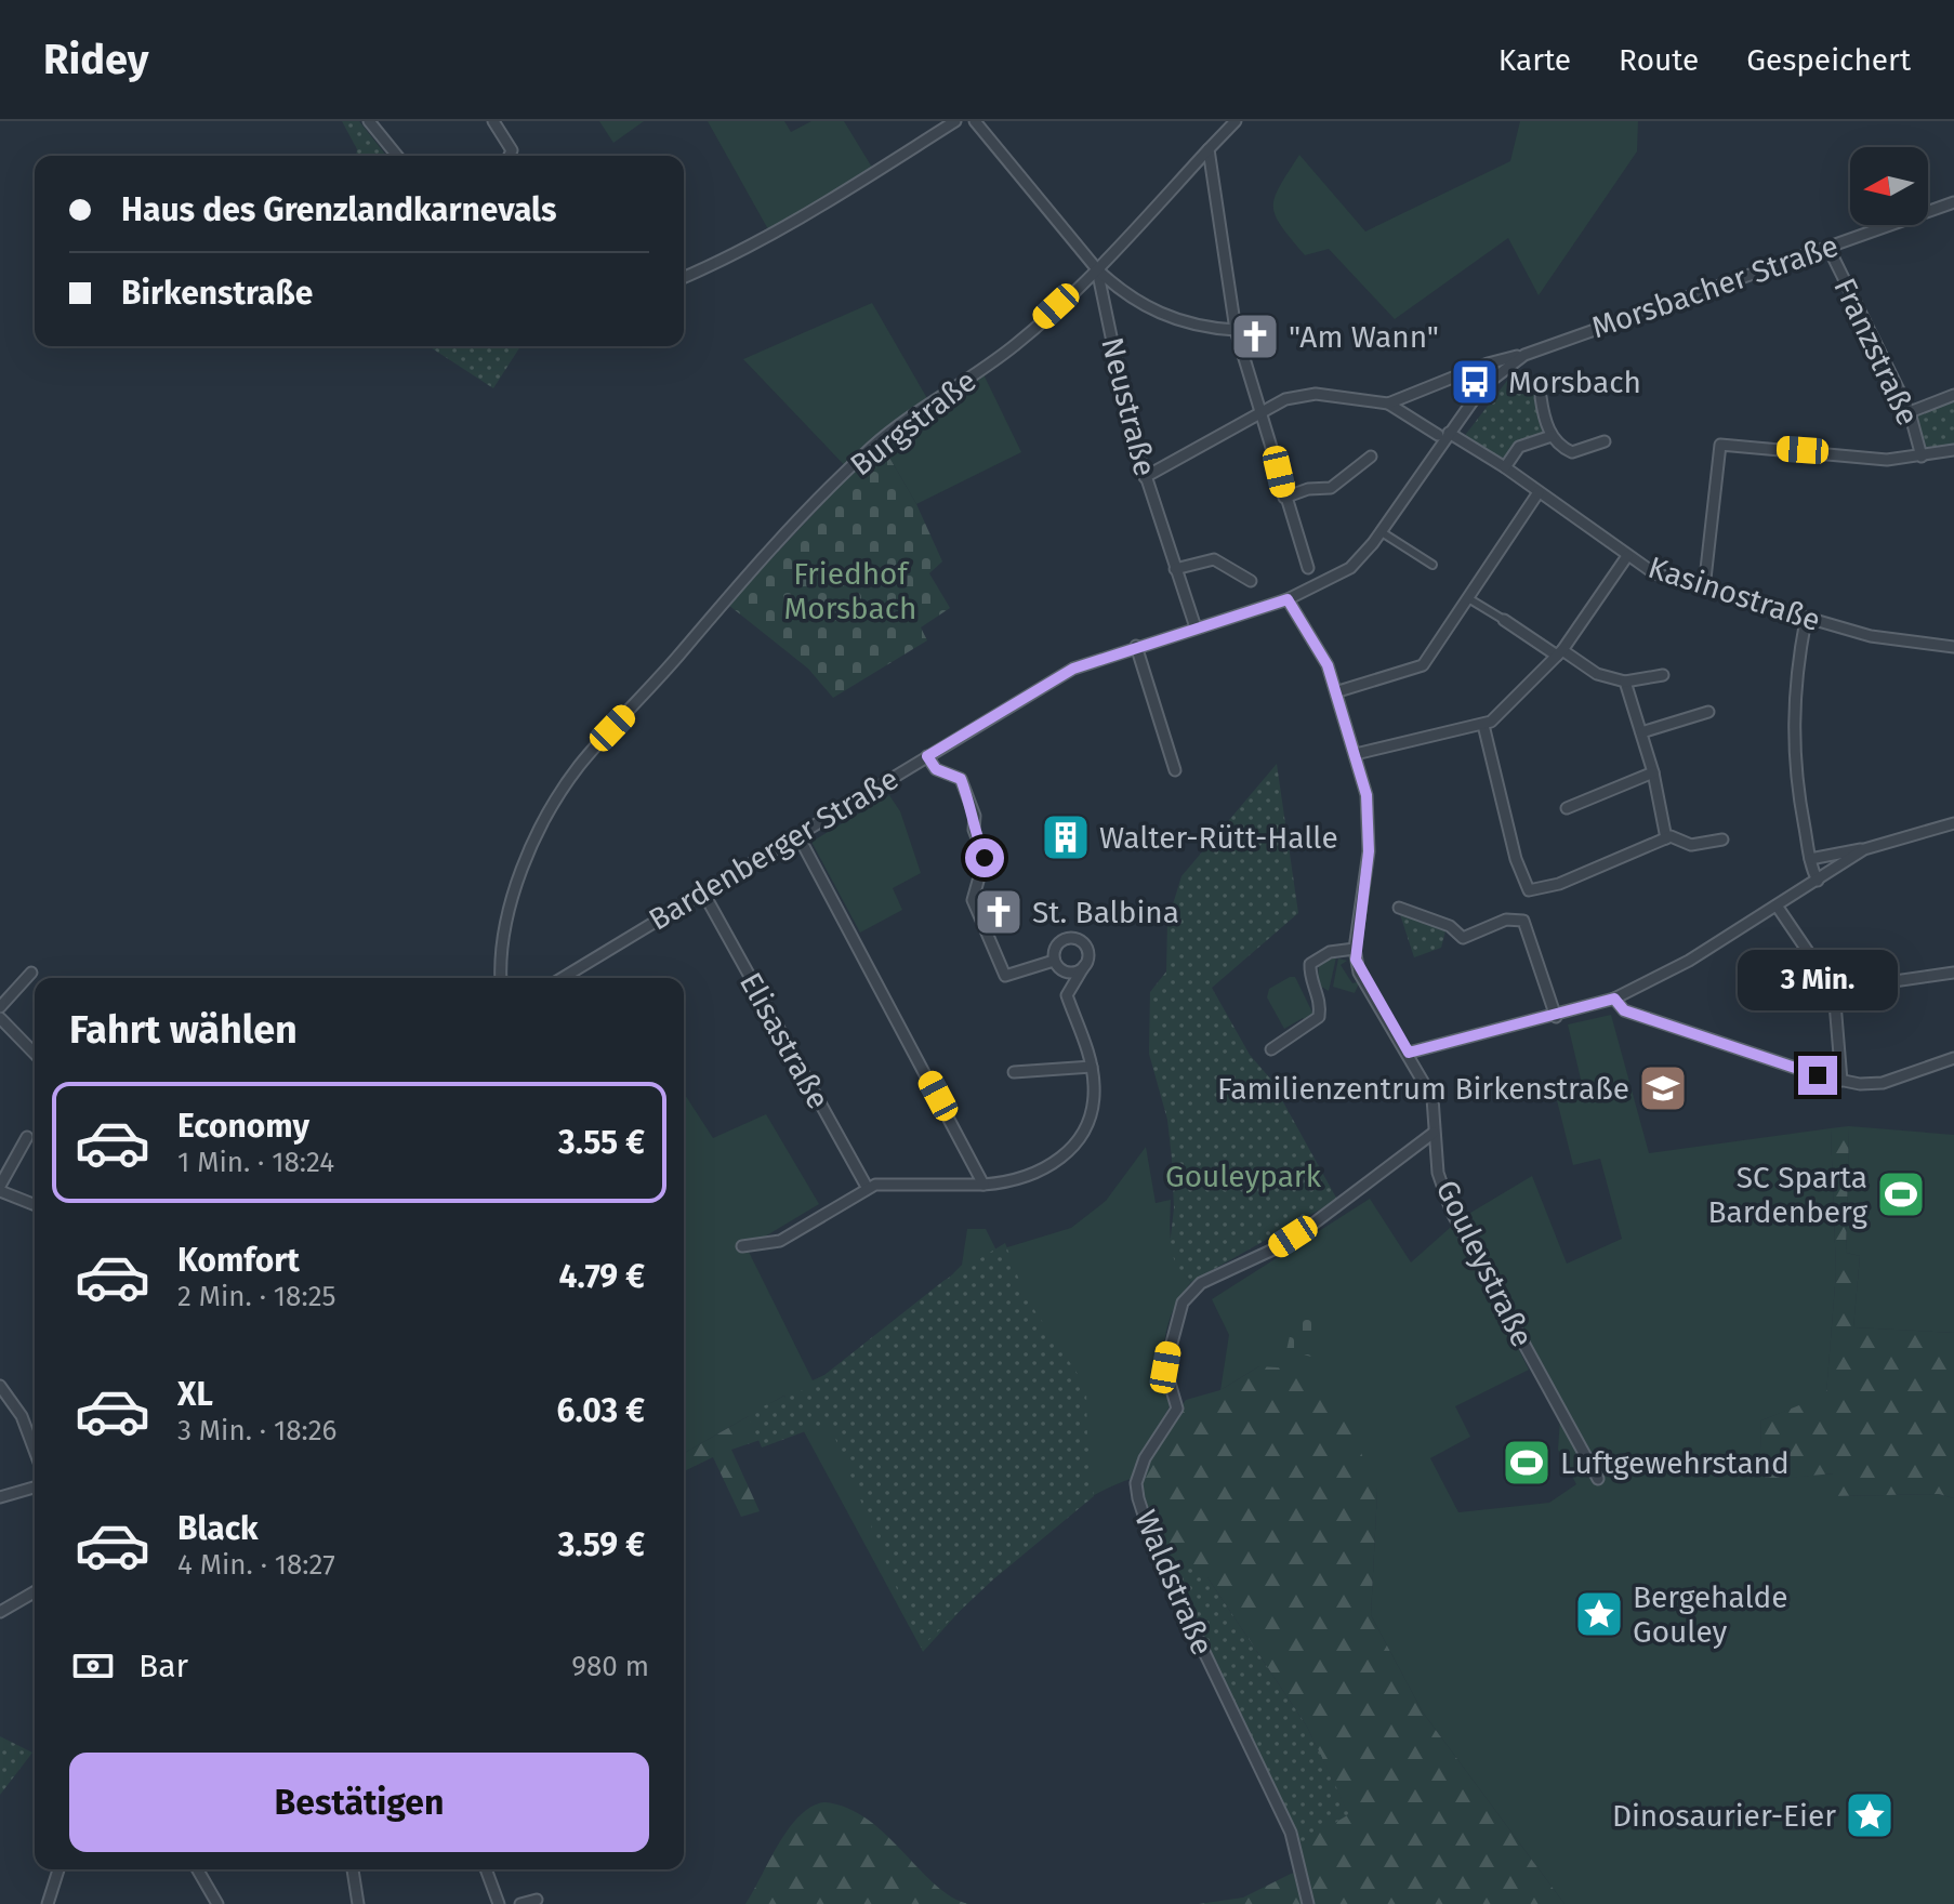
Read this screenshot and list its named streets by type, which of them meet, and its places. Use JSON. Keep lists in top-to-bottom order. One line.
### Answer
{"streets":{"street":["Morsbacher Straße","Franzstraße","Neustraße","Burgstraße","Kasinostraße","Bardenberger Straße","Elisastraße","Gouleystraße","Waldstraße"]},"crossings":[["Morsbacher Straße","Franzstraße"],["Morsbacher Straße","Neustraße"],["Morsbacher Straße","Kasinostraße"],["Morsbacher Straße","Bardenberger Straße"],["Neustraße","Burgstraße"],["Neustraße","Bardenberger Straße"],["Kasinostraße","Bardenberger Straße"],["Bardenberger Straße","Elisastraße"],["Bardenberger Straße","Gouleystraße"],["Gouleystraße","Waldstraße"]],"parks":["Friedhof Morsbach","Gouleypark"],"places":{"church":["\"Am Wann\"","St. Balbina"],"bus stop":["Morsbach"],"building":["Walter-Rütt-Halle"],"school or university":["Familienzentrum Birkenstraße"],"sports":["SC Sparta Bardenberg","Luftgewehrstand"],"place":["Bergehalde Gouley","Dinosaurier-Eier"]},"north":"left","page":{"header":"Ridey","nav":["Karte","Route","Gespeichert"],"banner":["Haus des Grenzlandkarnevals","Birkenstraße"],"bubble":"3 Min.","heading":"Fahrt wählen","list":[{"name":"Economy","note":"1 Min. · 18:24","value":"3.55 €"},{"name":"Komfort","note":"2 Min. · 18:25","value":"4.79 €"},{"name":"XL","note":"3 Min. · 18:26","value":"6.03 €"},{"name":"Black","note":"4 Min. · 18:27","value":"3.59 €"}],"pay":["Bar","980 m"],"buttons":"Bestätigen"}}
